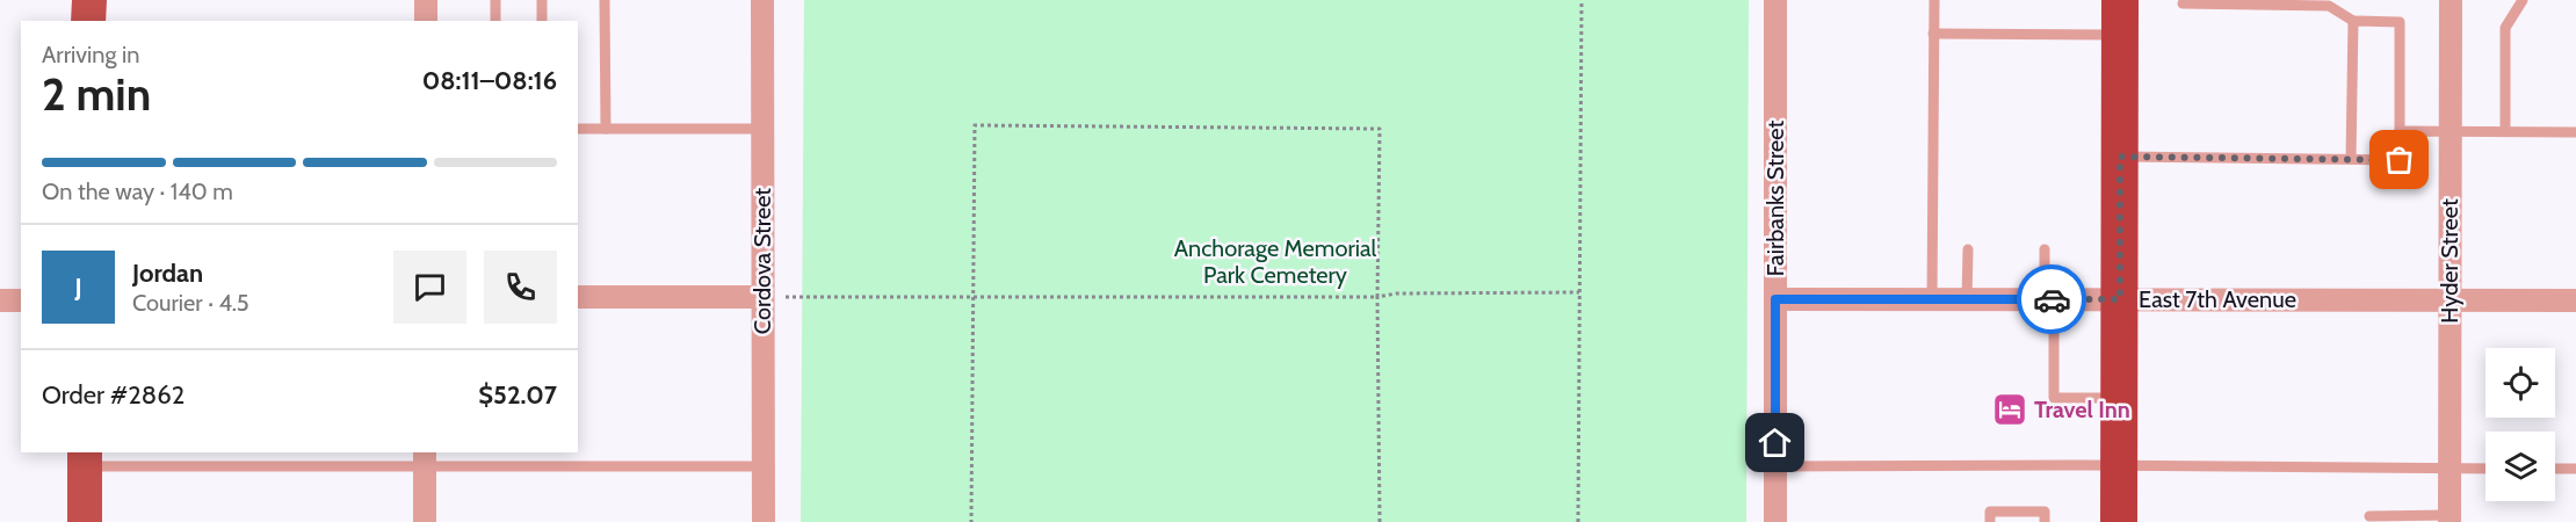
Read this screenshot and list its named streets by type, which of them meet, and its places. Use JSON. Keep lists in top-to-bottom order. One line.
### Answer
{"streets":{"street":["Fairbanks Street","Cordova Street","Hyder Street","East 7th Avenue"]},"crossings":[["Fairbanks Street","East 7th Avenue"],["Hyder Street","East 7th Avenue"]],"parks":["Anchorage Memorial Park Cemetery"],"places":{"hotel":["Travel Inn"]},"page":{"heading":["2 min","Arriving in","08:11–08:16"],"panel":["Jordan","Courier · 4.5","Order #2862","$52.07"],"bar":"On the way · 140 m","round":"J"}}
